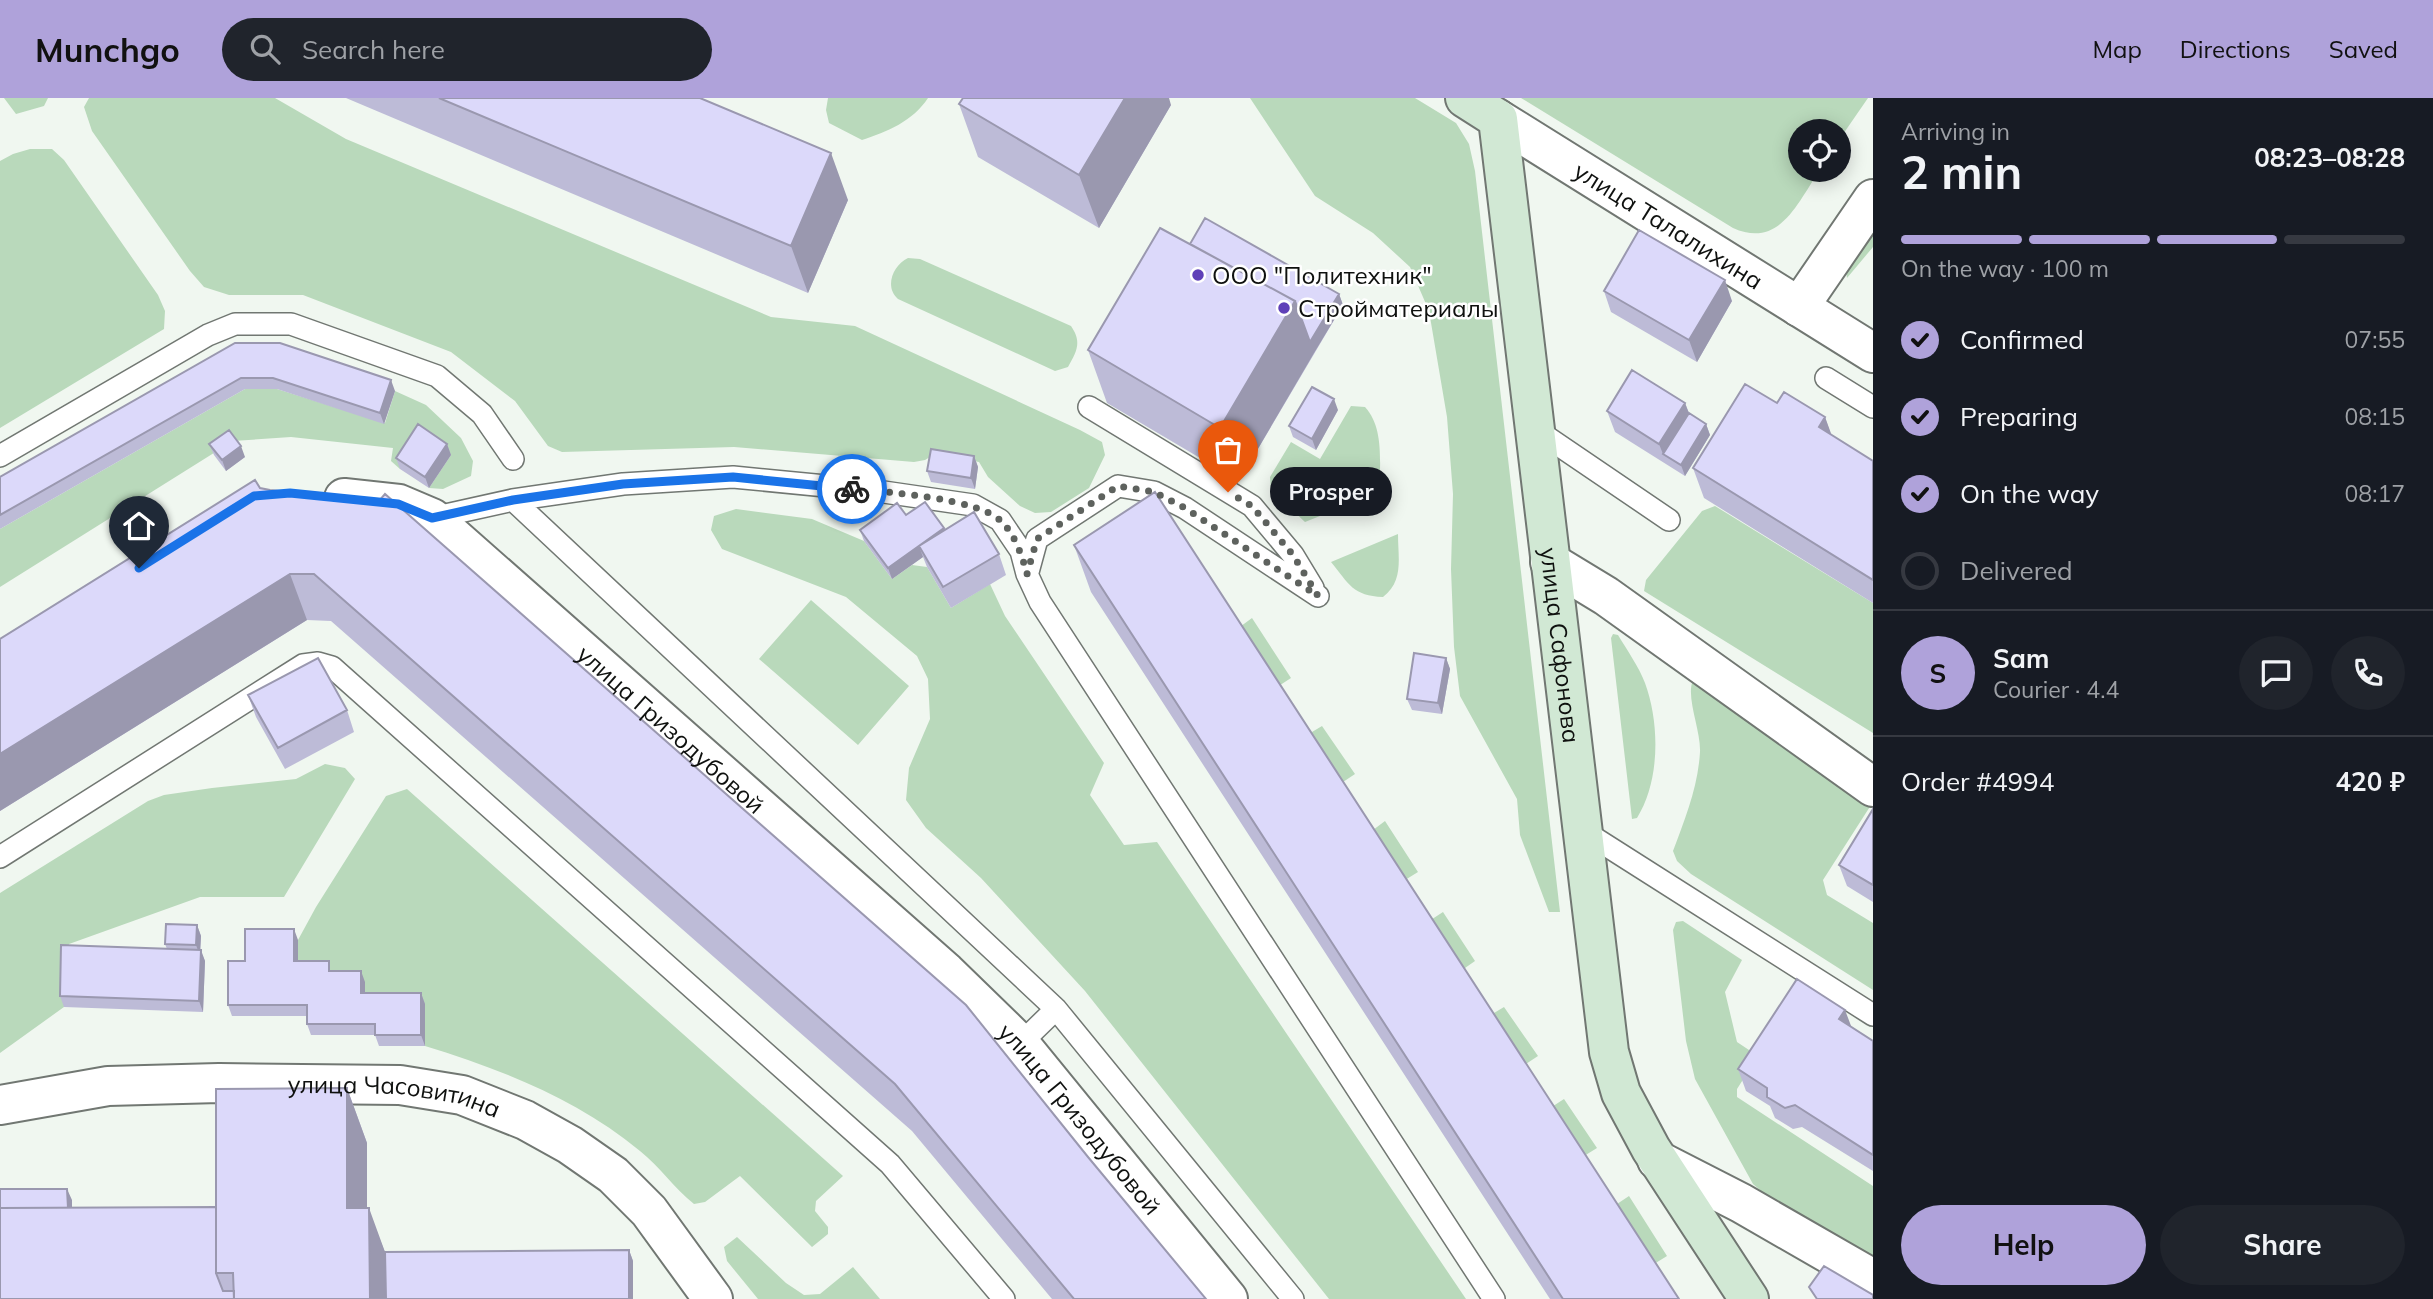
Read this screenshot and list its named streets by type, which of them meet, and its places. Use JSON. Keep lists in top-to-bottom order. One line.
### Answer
{"streets":{"main road":["улица Талалихина","улица Сафонова"],"street":["улица Гризодубовой","улица Часовитина"]},"crossings":[["улица Талалихина","улица Сафонова"]],"places":["ООО \"Политехник\"","Стройматериалы","Prosper"],"page":{"header":"Munchgo","search":"Search here","nav":["Map","Directions","Saved"],"heading":["2 min","Arriving in","08:23–08:28"],"panel":["Sam","Courier · 4.4","Order #4994","420 ₽"],"bar":"On the way · 100 m","list":[["Confirmed","07:55"],["Preparing","08:15"],["On the way","08:17"],"Delivered"],"bubble":"Prosper","round":"S","buttons":["Help","Share"]}}
